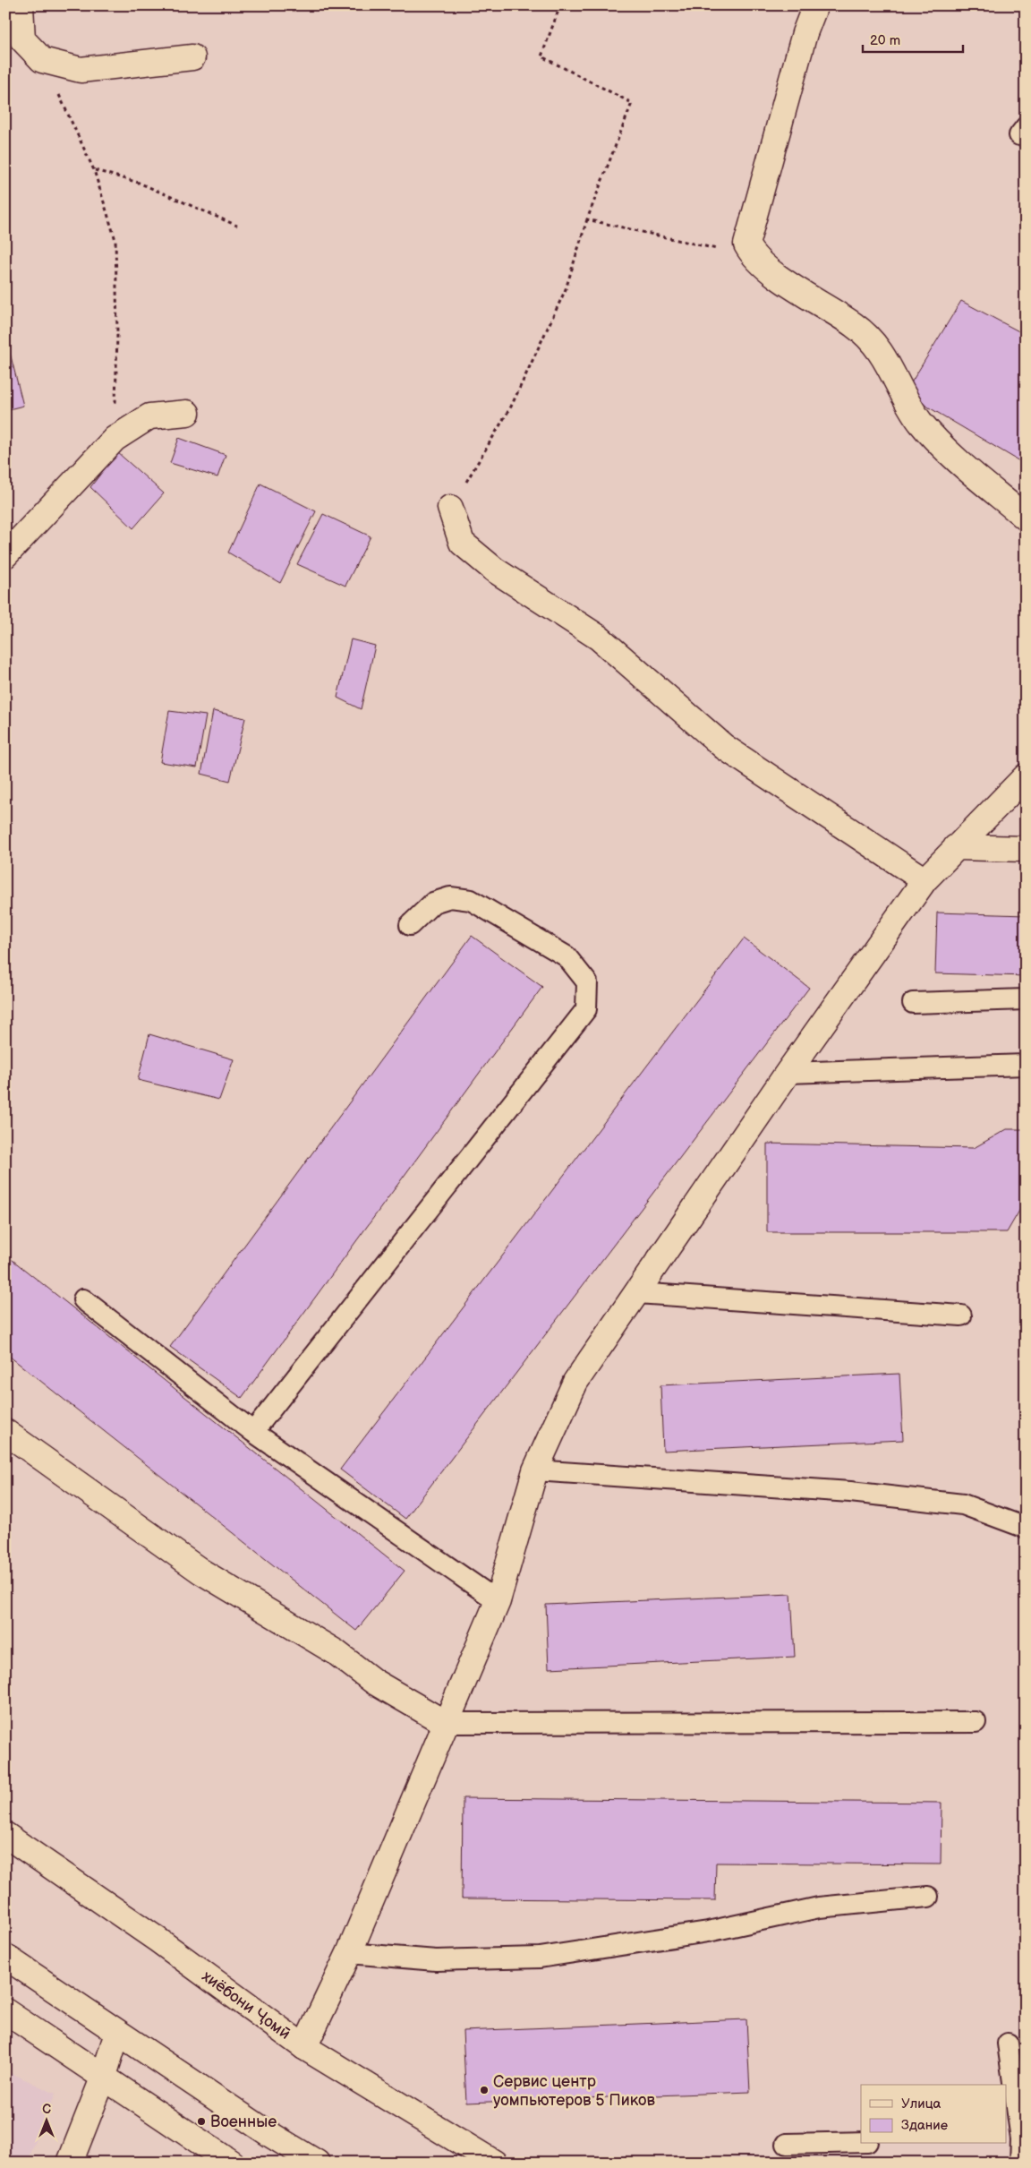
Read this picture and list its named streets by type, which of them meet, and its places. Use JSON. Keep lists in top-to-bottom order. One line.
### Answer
{"streets":{"street":["хиёбони Ҷомӣ"]},"places":["Сервис центр уомпьютеров 5 Пиков","Военные"],"legend":["Улица","Здание"],"scale_bar":"20 m","north":"top"}
